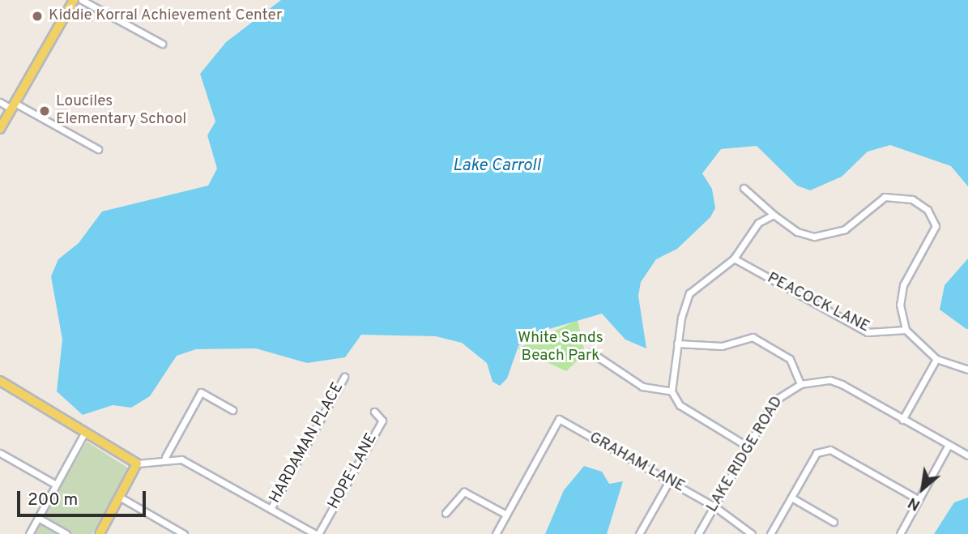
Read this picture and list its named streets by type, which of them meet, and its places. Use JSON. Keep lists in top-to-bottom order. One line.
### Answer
{"streets":{"street":["PEACOCK LANE","HARDAMAN PLACE","LAKE RIDGE ROAD","GRAHAM LANE","HOPE LANE"]},"crossings":[["LAKE RIDGE ROAD","GRAHAM LANE"]],"water":["Lake Carroll"],"parks":["White Sands Beach Park"],"places":["Kiddie Korral Achievement Center","Louciles Elementary School"],"scale_bar":"200 m","north":"bottom left"}
